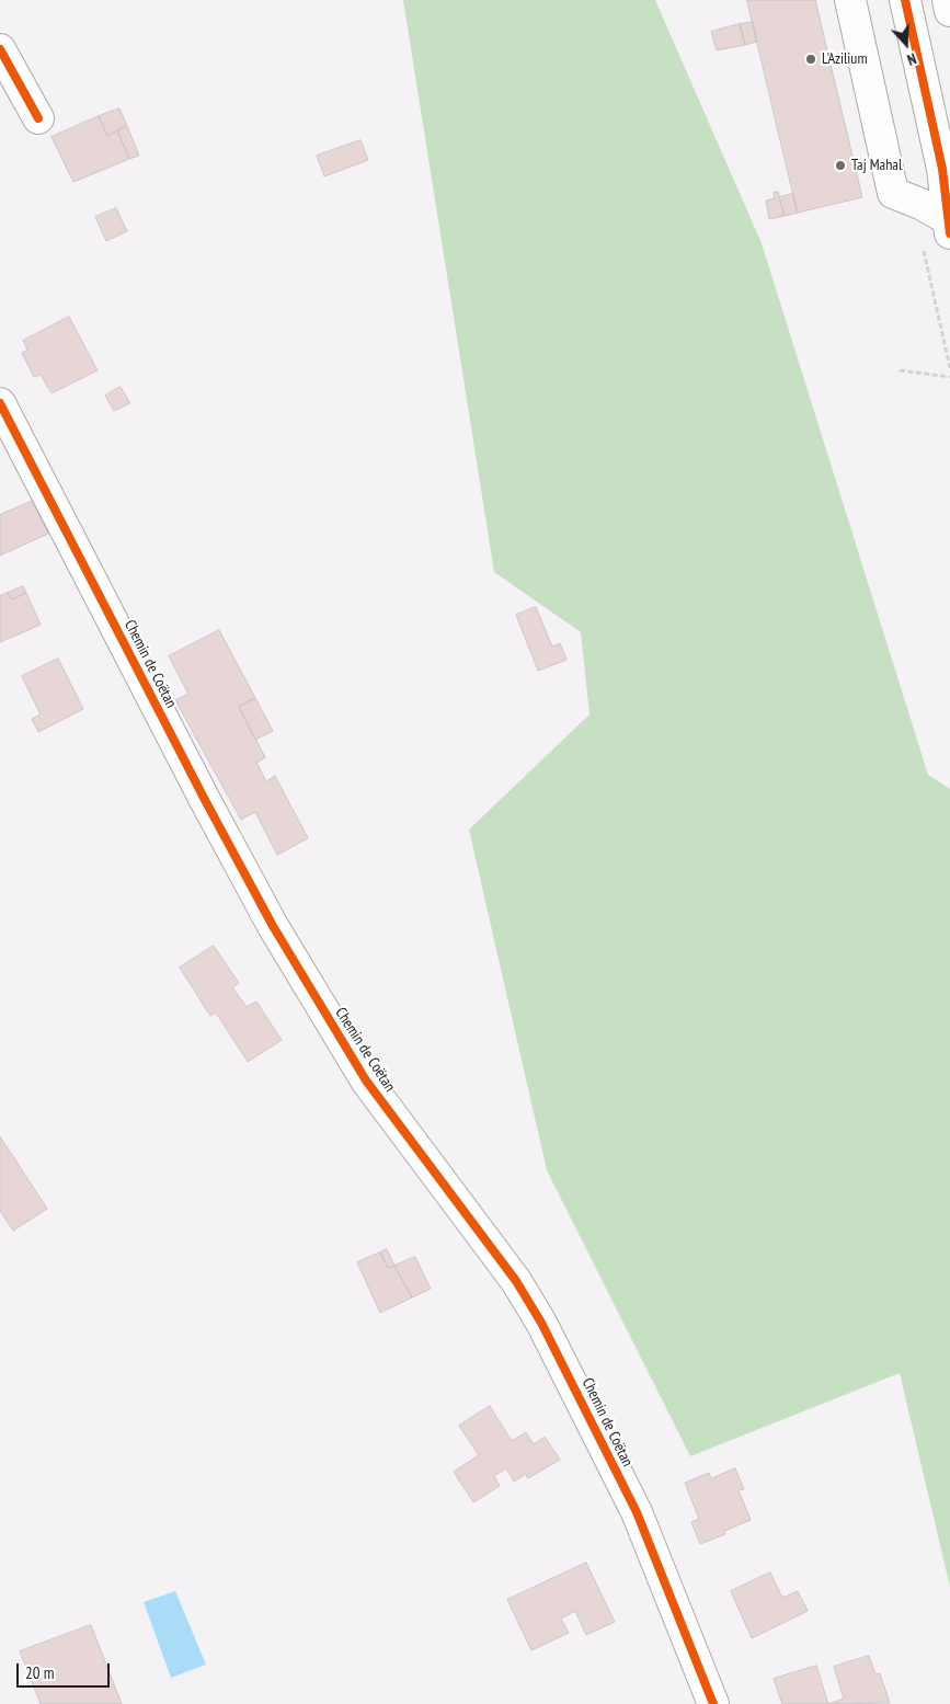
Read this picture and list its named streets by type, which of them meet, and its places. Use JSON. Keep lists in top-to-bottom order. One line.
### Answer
{"streets":{"street":["Chemin de Coëtan"]},"places":["L'Azilium","Taj Mahal"],"scale_bar":"20 m","north":"bottom"}
